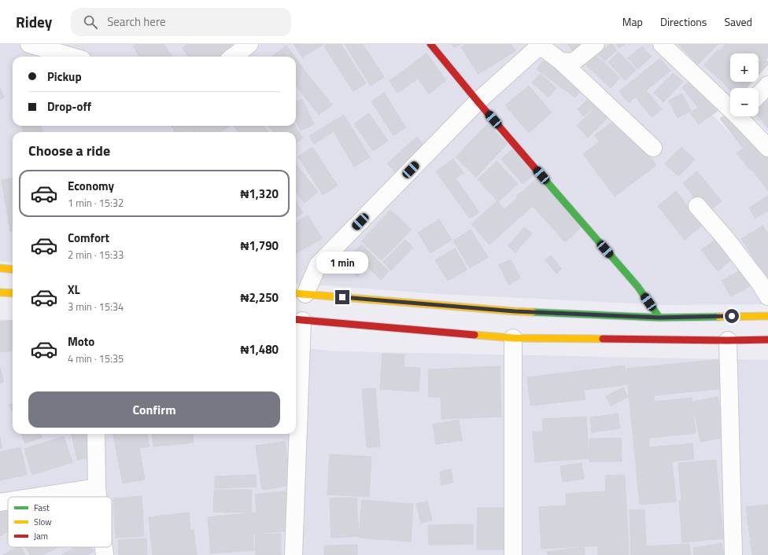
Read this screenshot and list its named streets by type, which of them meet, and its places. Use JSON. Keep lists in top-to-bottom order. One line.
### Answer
{"legend":["Fast","Slow","Jam"],"page":{"header":"Ridey","search":"Search here","nav":["Map","Directions","Saved"],"map_buttons":["+","−"],"banner":["Pickup","Drop-off"],"heading":"Choose a ride","list":[{"name":"Economy","note":"1 min · 15:32","value":"₦1,320"},{"name":"Comfort","note":"2 min · 15:33","value":"₦1,790"},{"name":"XL","note":"3 min · 15:34","value":"₦2,250"},{"name":"Moto","note":"4 min · 15:35","value":"₦1,480"}],"bubble":"1 min","buttons":"Confirm"}}
